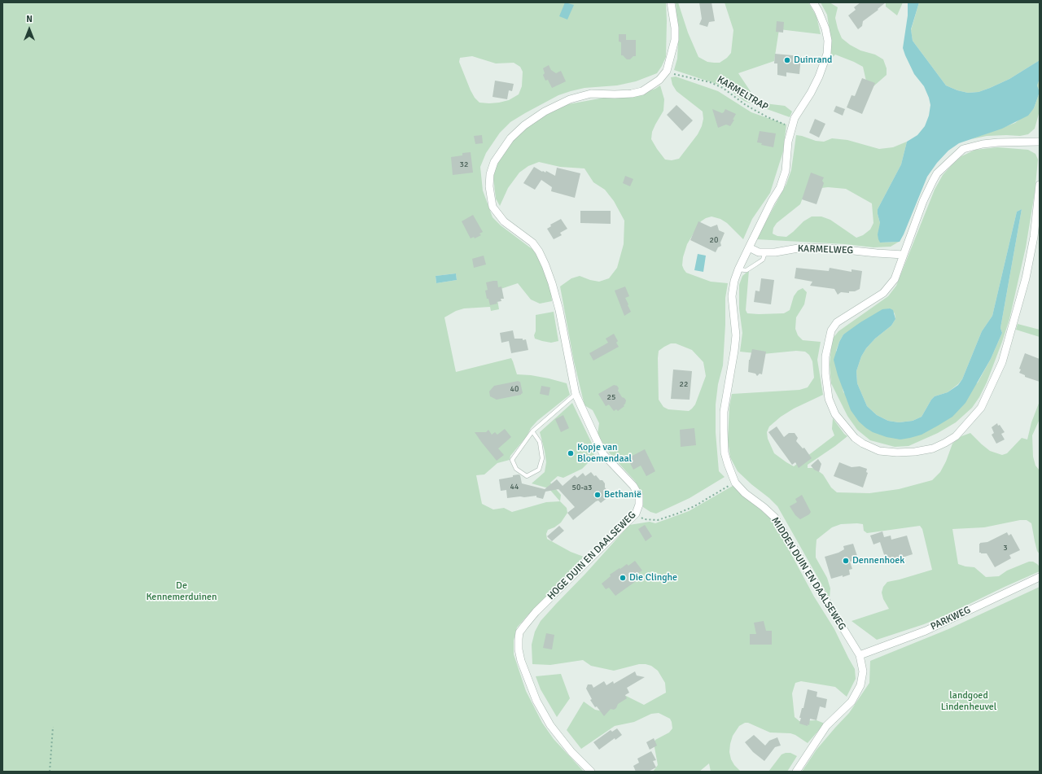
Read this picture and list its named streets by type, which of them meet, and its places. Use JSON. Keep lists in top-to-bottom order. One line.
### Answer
{"streets":{"street":["KARMELWEG","HOGE DUIN EN DAALSEWEG","MIDDEN DUIN EN DAALSEWEG","PARKWEG"],"path":["KARMELTRAP"]},"crossings":[["KARMELTRAP","HOGE DUIN EN DAALSEWEG"],["KARMELTRAP","MIDDEN DUIN EN DAALSEWEG"],["KARMELWEG","MIDDEN DUIN EN DAALSEWEG"],["MIDDEN DUIN EN DAALSEWEG","PARKWEG"]],"parks":["De Kennemerduinen","landgoed Lindenheuvel"],"places":["Duinrand","Kopje van Bloemendaal","Bethanië","Dennenhoek","Die Clinghe"],"house_numbers":["32","20","22","40","25","44","50-a3","3"],"north":"top"}
